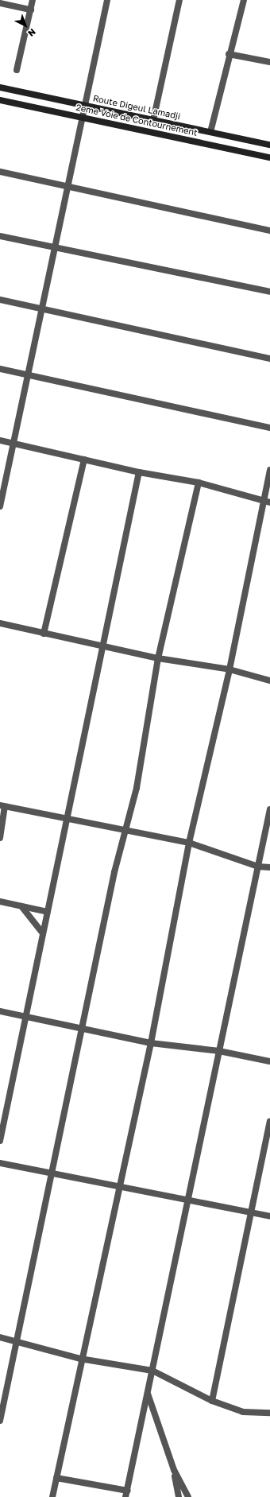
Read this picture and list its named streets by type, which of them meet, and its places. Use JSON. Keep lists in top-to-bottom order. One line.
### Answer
{"streets":{"main road":["Route Digeul Lamadji","2eme Voie de Contournement"]},"north":"bottom right"}
